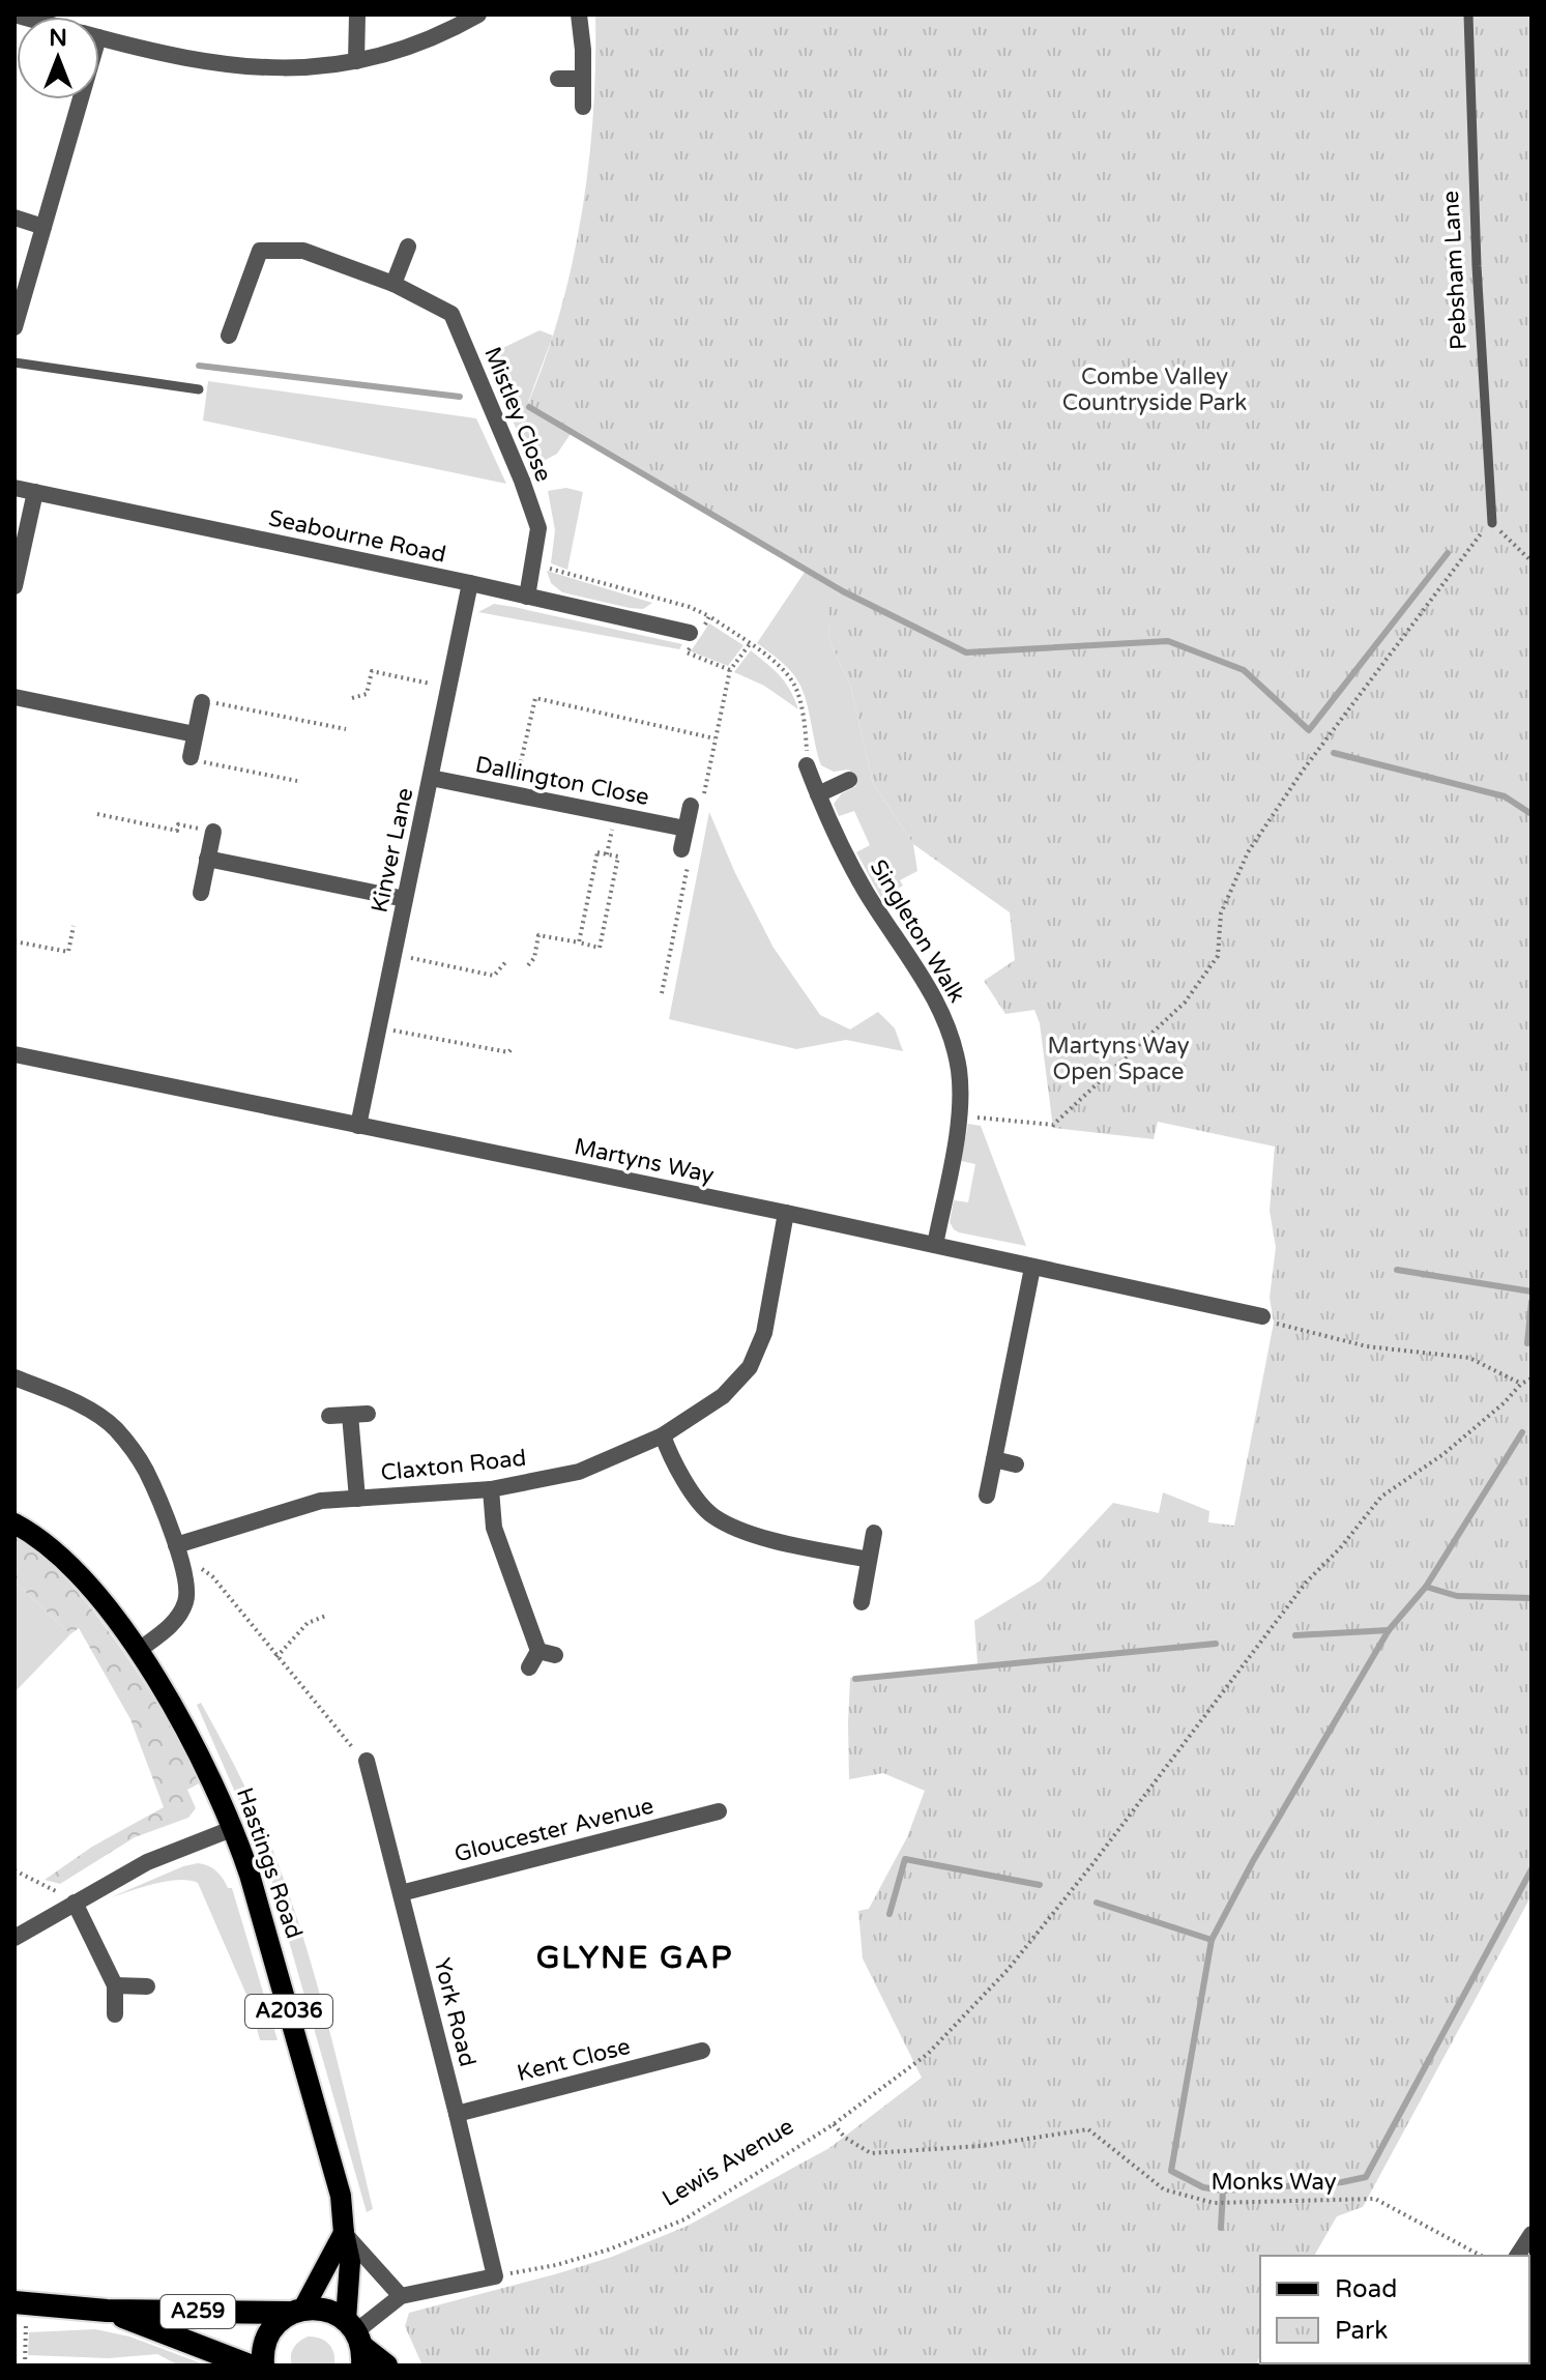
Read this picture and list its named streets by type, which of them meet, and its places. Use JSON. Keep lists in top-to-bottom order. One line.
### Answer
{"streets":{"highway":["A259"],"main road":["Hastings Road","A2036"],"street":["Mistley Close","Seabourne Road","Dallington Close","Kinver Lane","Singleton Walk","Martyns Way","Claxton Road","Gloucester Avenue","York Road","Kent Close"],"lane":["Pebsham Lane"],"path":["Lewis Avenue","Monks Way"]},"crossings":[["Mistley Close","Seabourne Road"],["Seabourne Road","Kinver Lane"],["Dallington Close","Kinver Lane"],["Kinver Lane","Martyns Way"],["Singleton Walk","Martyns Way"],["Martyns Way","Claxton Road"],["Gloucester Avenue","York Road"],["York Road","Kent Close"],["York Road","Lewis Avenue"],["Lewis Avenue","Monks Way"]],"districts":["GLYNE GAP"],"parks":["Combe Valley Countryside Park","Martyns Way Open Space"],"legend":["Road","Park"],"north":"top"}
